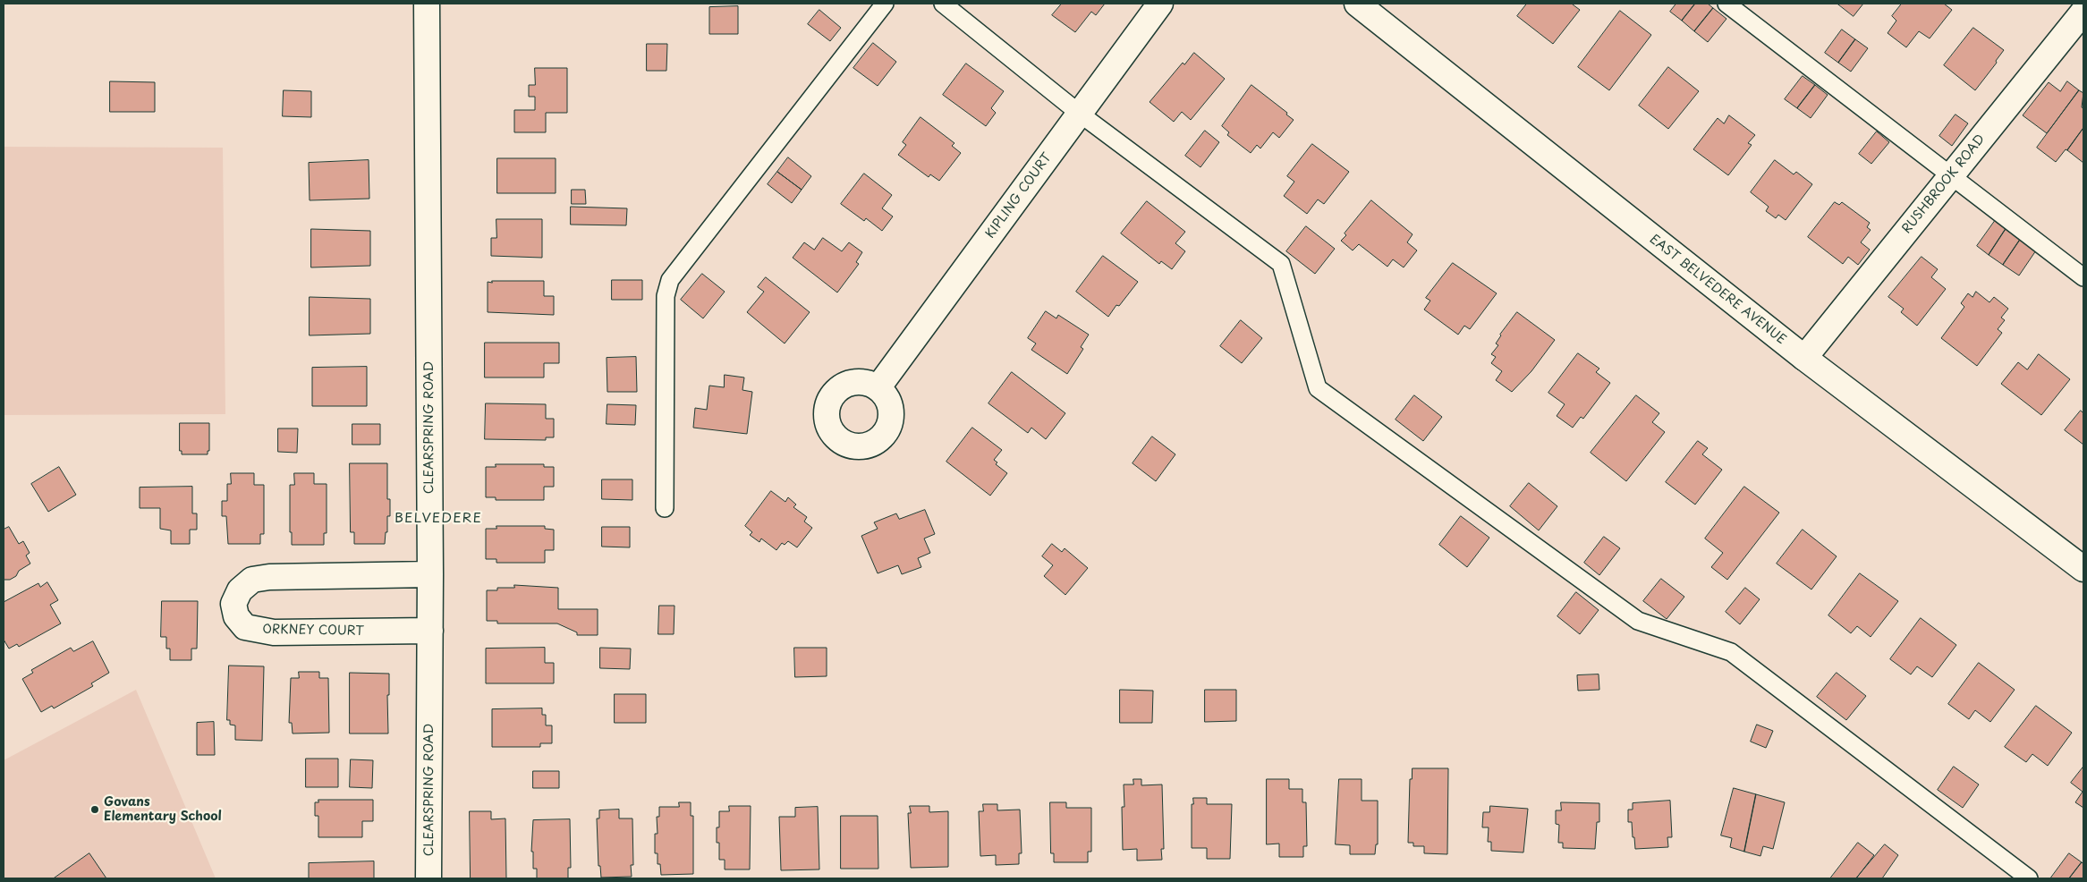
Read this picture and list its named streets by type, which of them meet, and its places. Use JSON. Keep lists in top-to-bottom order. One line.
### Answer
{"streets":{"street":["RUSHBROOK ROAD","KIPLING COURT","EAST BELVEDERE AVENUE","CLEARSPRING ROAD","ORKNEY COURT"]},"crossings":[["RUSHBROOK ROAD","EAST BELVEDERE AVENUE"],["CLEARSPRING ROAD","ORKNEY COURT"]],"districts":["BELVEDERE"],"places":["Govans Elementary School"]}
